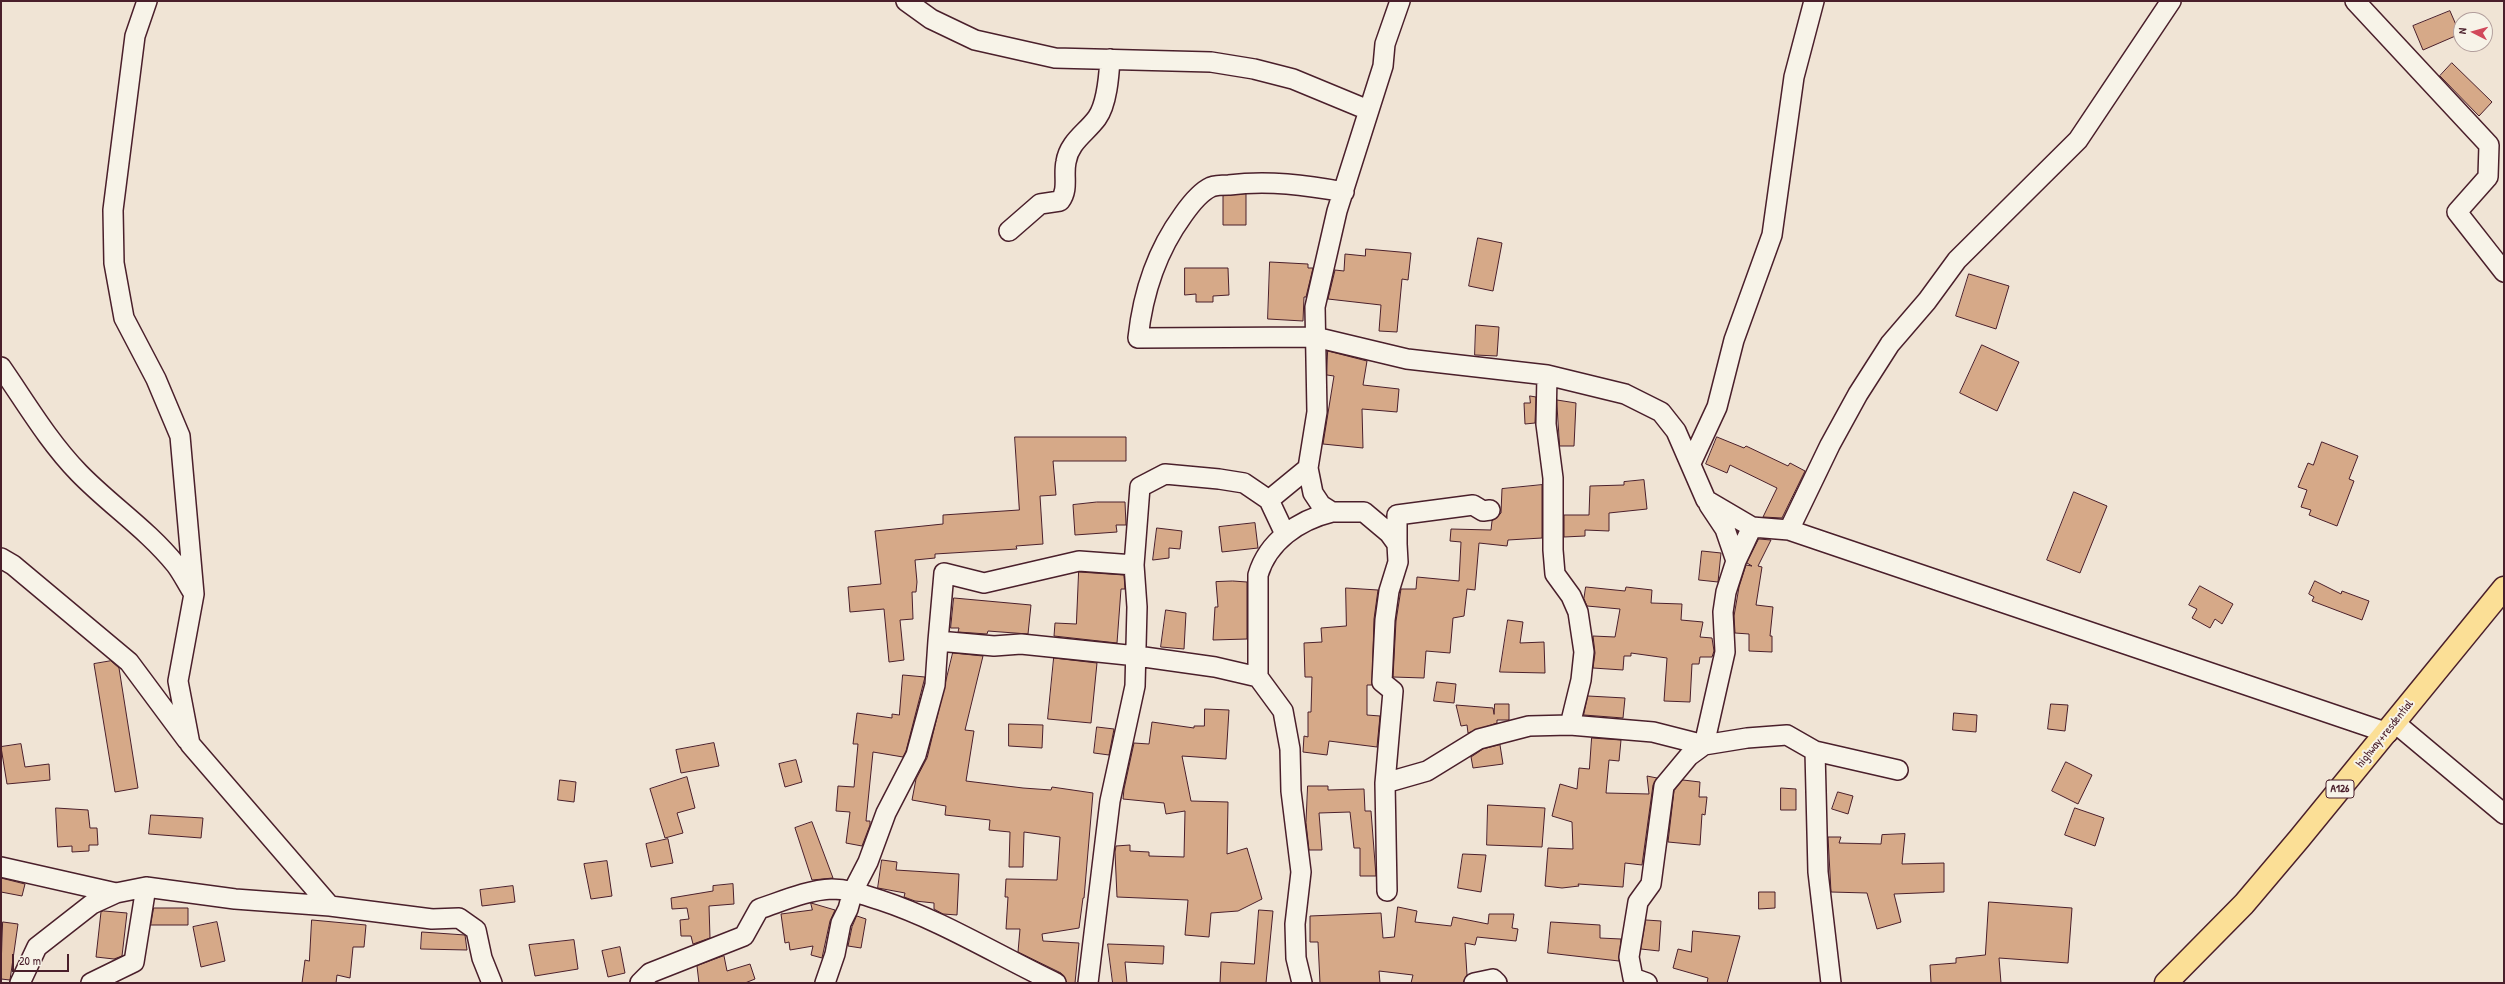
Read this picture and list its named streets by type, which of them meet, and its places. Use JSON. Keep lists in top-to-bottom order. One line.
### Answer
{"streets":{"highway":["highway+resdential","A126"]},"scale_bar":"20 m","north":"left"}
